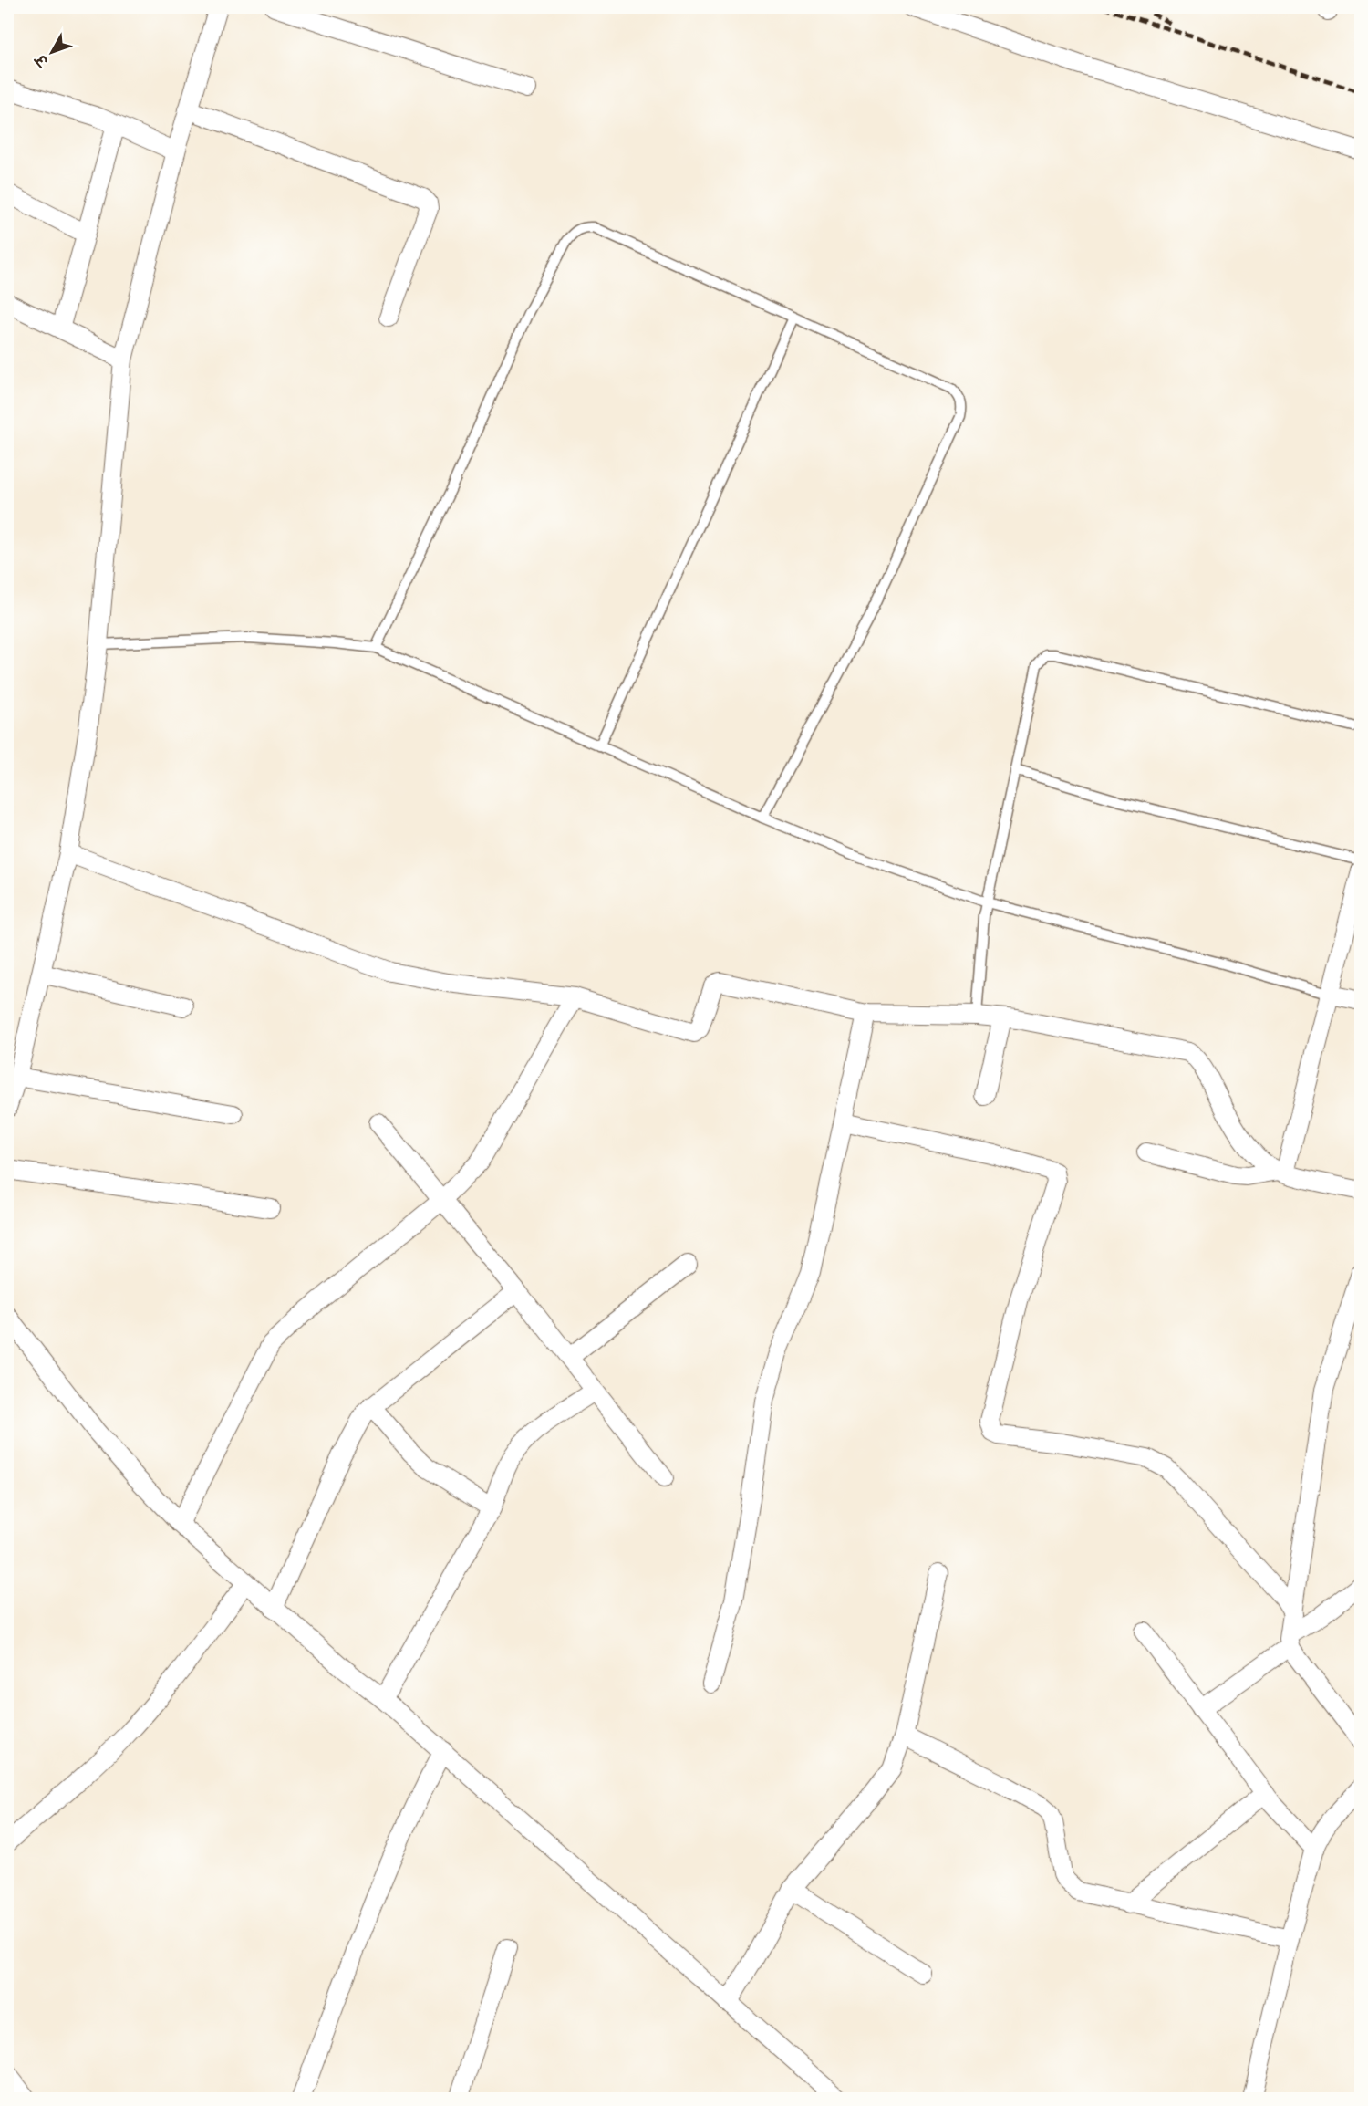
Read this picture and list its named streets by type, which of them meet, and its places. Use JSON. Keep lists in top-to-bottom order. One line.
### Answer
{"north":"bottom left"}
